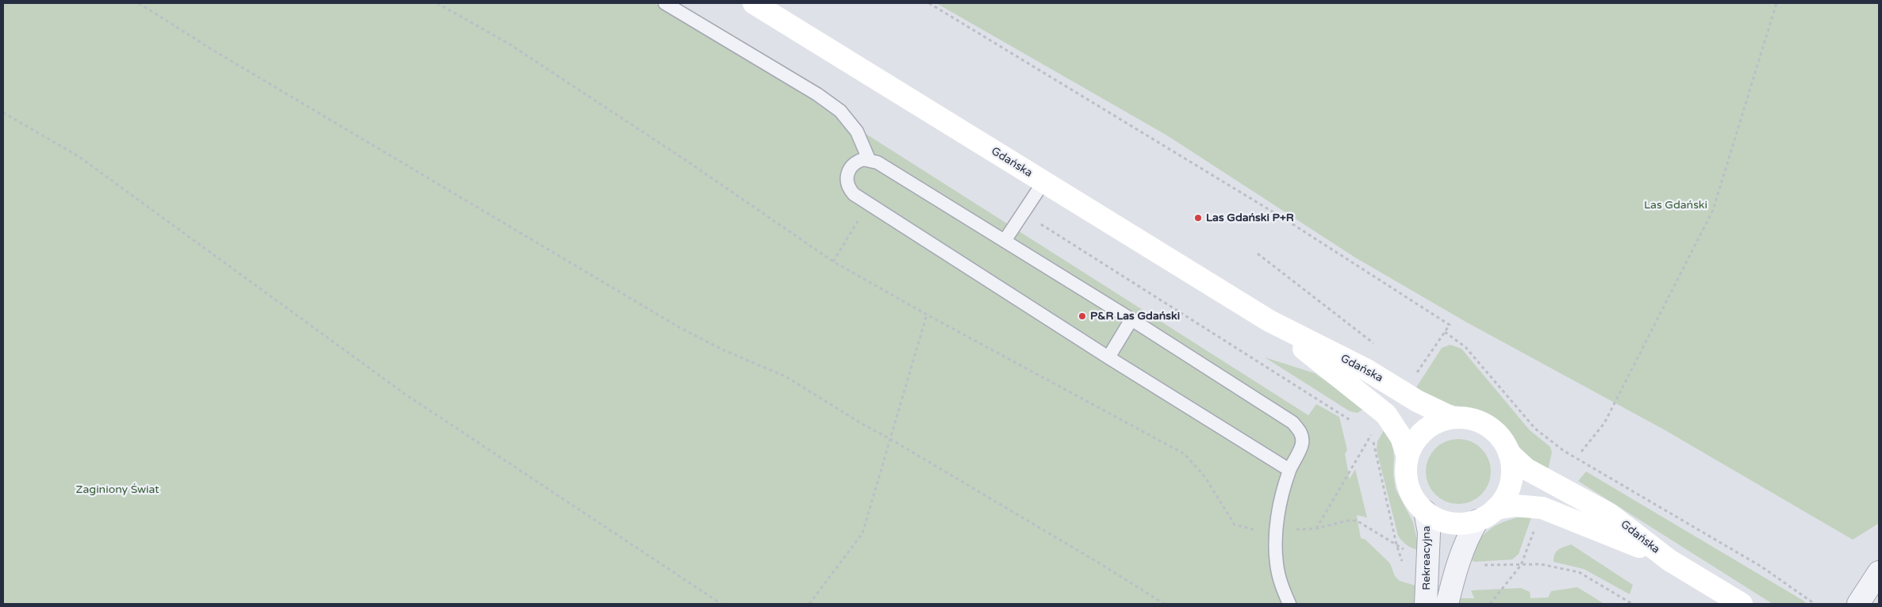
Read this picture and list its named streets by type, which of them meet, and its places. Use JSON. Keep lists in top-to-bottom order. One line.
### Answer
{"streets":{"main road":["Gdańska"],"street":["Rekreacyjna"]},"crossings":[["Gdańska","Rekreacyjna"]],"parks":["Las Gdański","Zaginiony Świat"],"places":["Las Gdański P+R","P&R Las Gdański"]}
